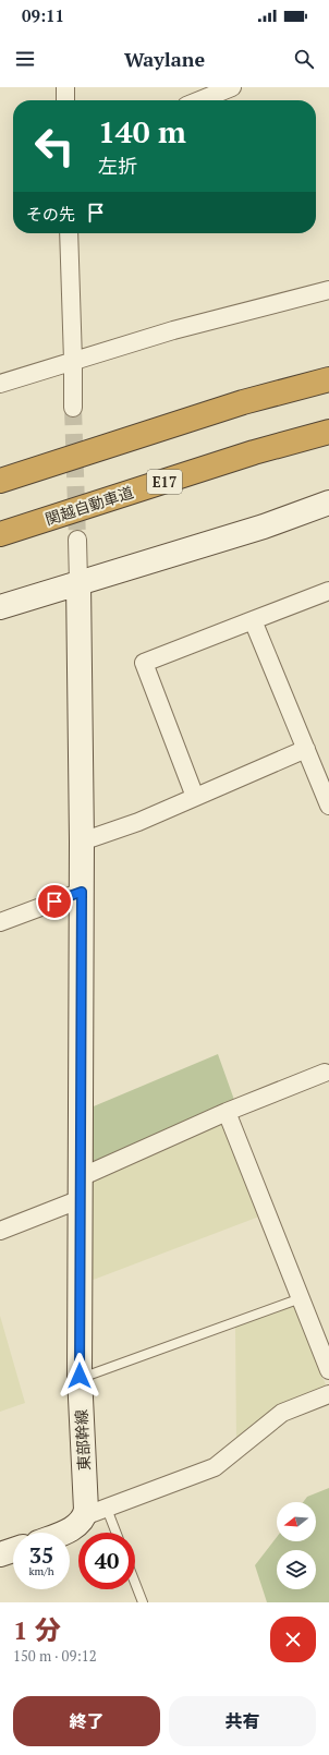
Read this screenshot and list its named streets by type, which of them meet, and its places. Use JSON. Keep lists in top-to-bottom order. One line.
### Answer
{"streets":{"highway":["E17","関越自動車道"],"street":["東部幹線"]},"north":"left","page":{"status":"09:11","header":"Waylane","turn":["140 m","左折"],"then":"その先","speed":"35 km/h","limit":"40","heading":["1 分","150 m · 09:12"],"buttons":["終了","共有"]}}
